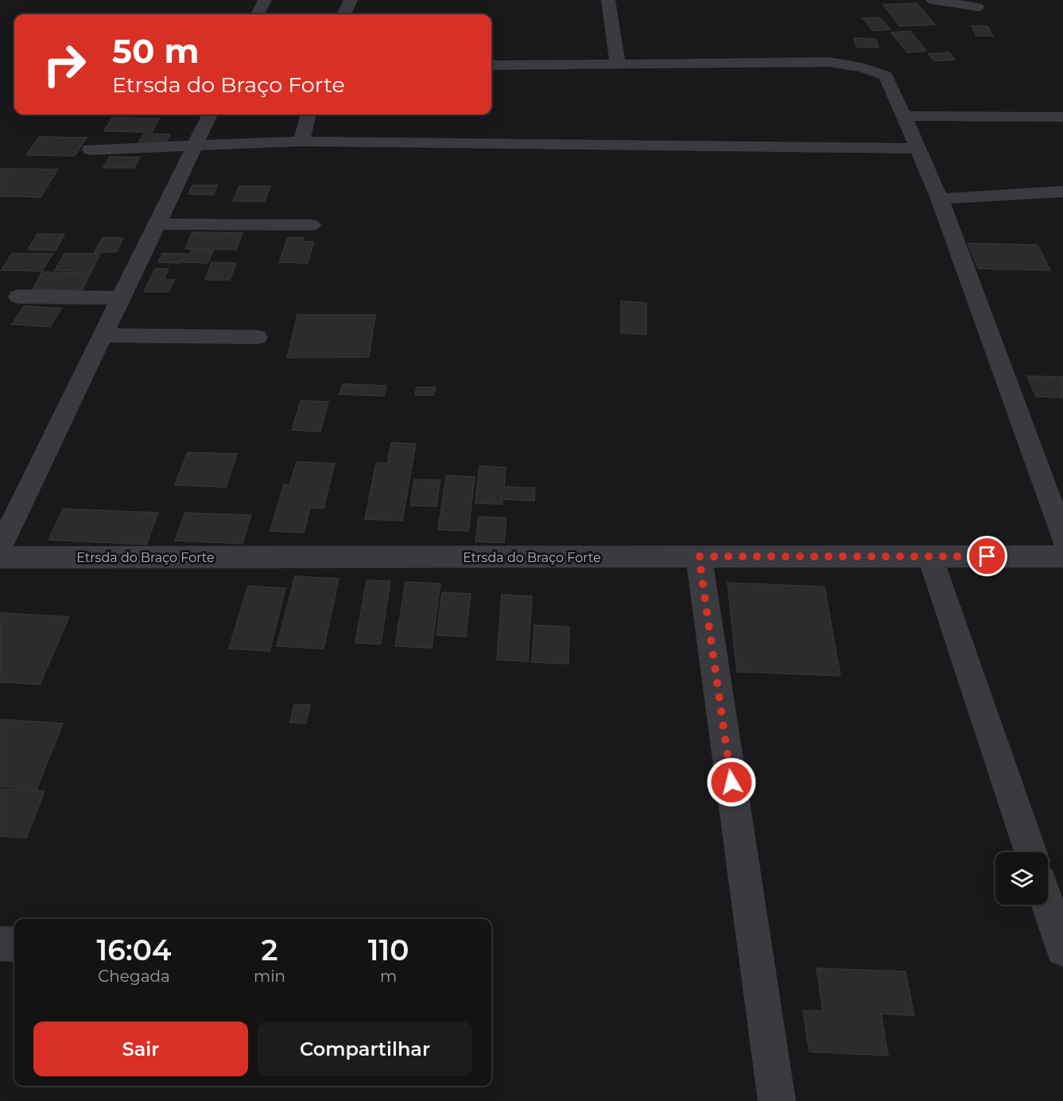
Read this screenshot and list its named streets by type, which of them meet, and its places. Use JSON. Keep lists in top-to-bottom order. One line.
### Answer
{"streets":{"street":["Etrsda do Braço Forte"]},"page":{"turn":["50 m","Etrsda do Braço Forte"],"eta":["16:04","Chegada","2","min","110","m"],"buttons":["Sair","Compartilhar"]}}
